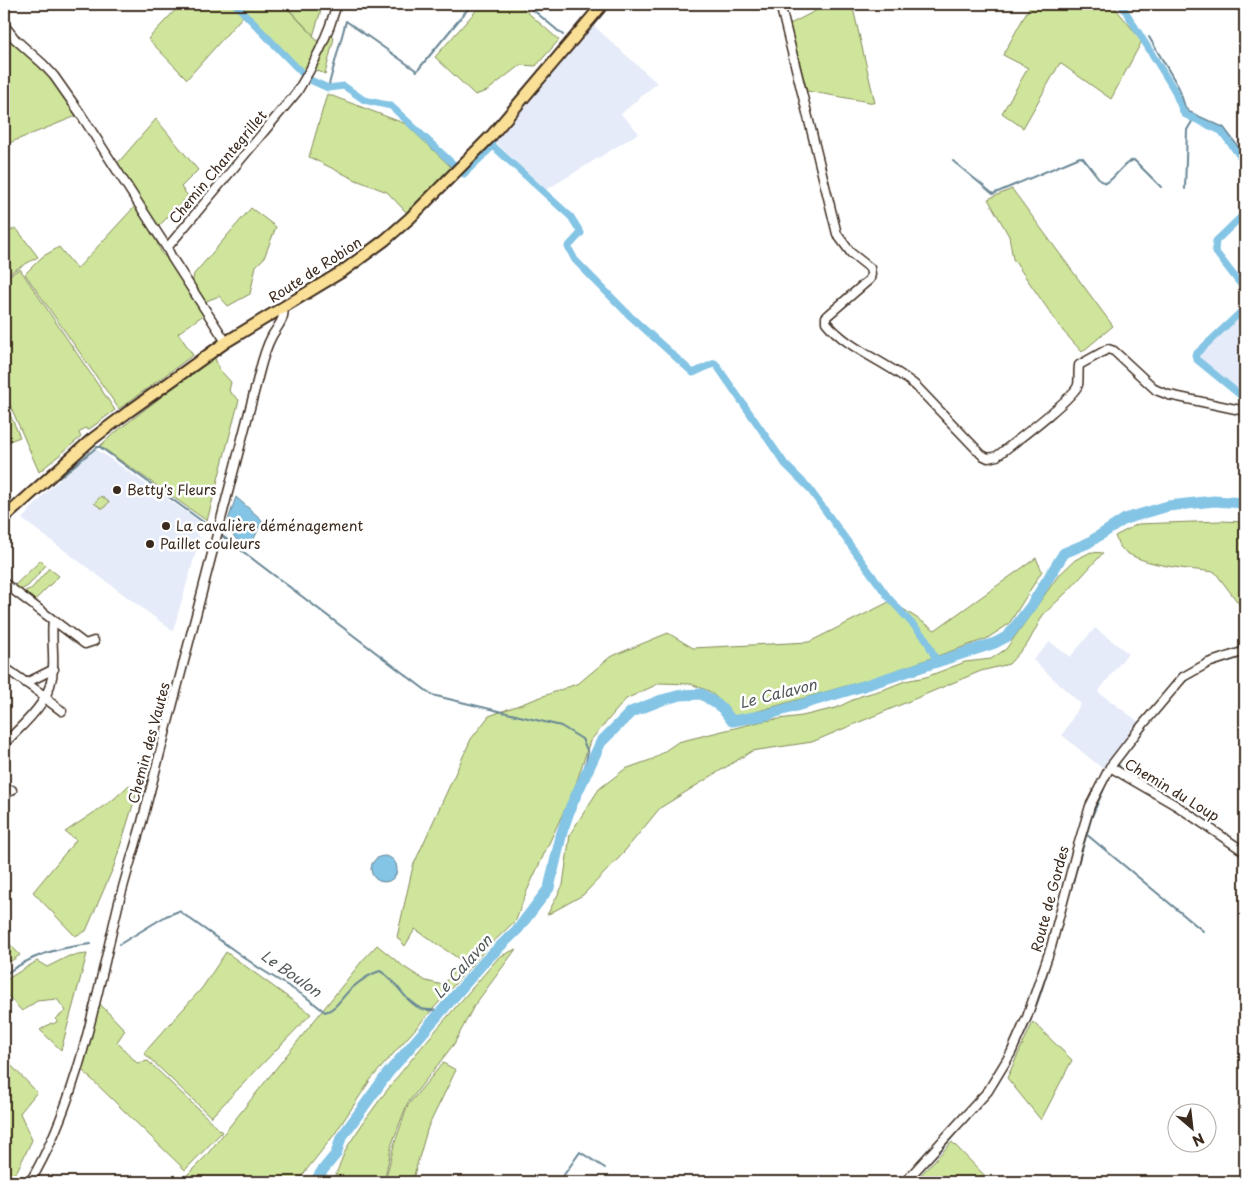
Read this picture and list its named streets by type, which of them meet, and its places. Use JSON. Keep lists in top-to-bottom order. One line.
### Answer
{"streets":{"main road":["Route de Robion"],"street":["Chemin Chantegrillet","Chemin des Vautes","Chemin du Loup","Route de Gordes"]},"crossings":[["Route de Robion","Chemin des Vautes"],["Chemin du Loup","Route de Gordes"]],"water":["Le Calavon","Le Boulon"],"places":["Betty's Fleurs","La cavalière déménagement","Paillet couleurs"],"north":"bottom right"}
